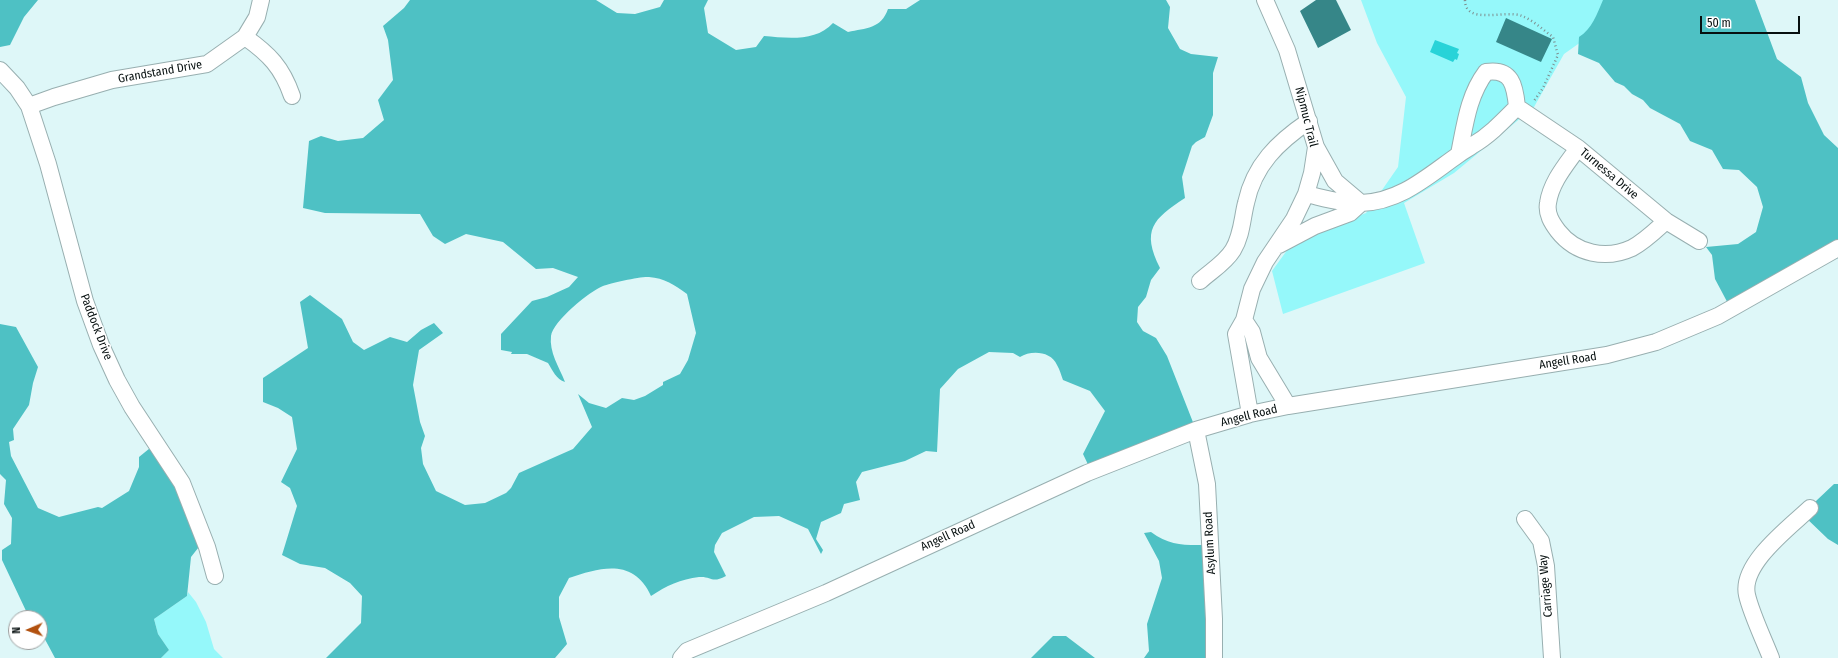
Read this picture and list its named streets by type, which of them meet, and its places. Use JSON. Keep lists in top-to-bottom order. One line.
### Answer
{"streets":{"street":["Grandstand Drive","Nipmuc Trail","Turnessa Drive","Paddock Drive","Angell Road","Asylum Road","Carriage Way"]},"crossings":[["Grandstand Drive","Paddock Drive"],["Nipmuc Trail","Angell Road"],["Angell Road","Asylum Road"]],"scale_bar":"50 m","north":"left"}
